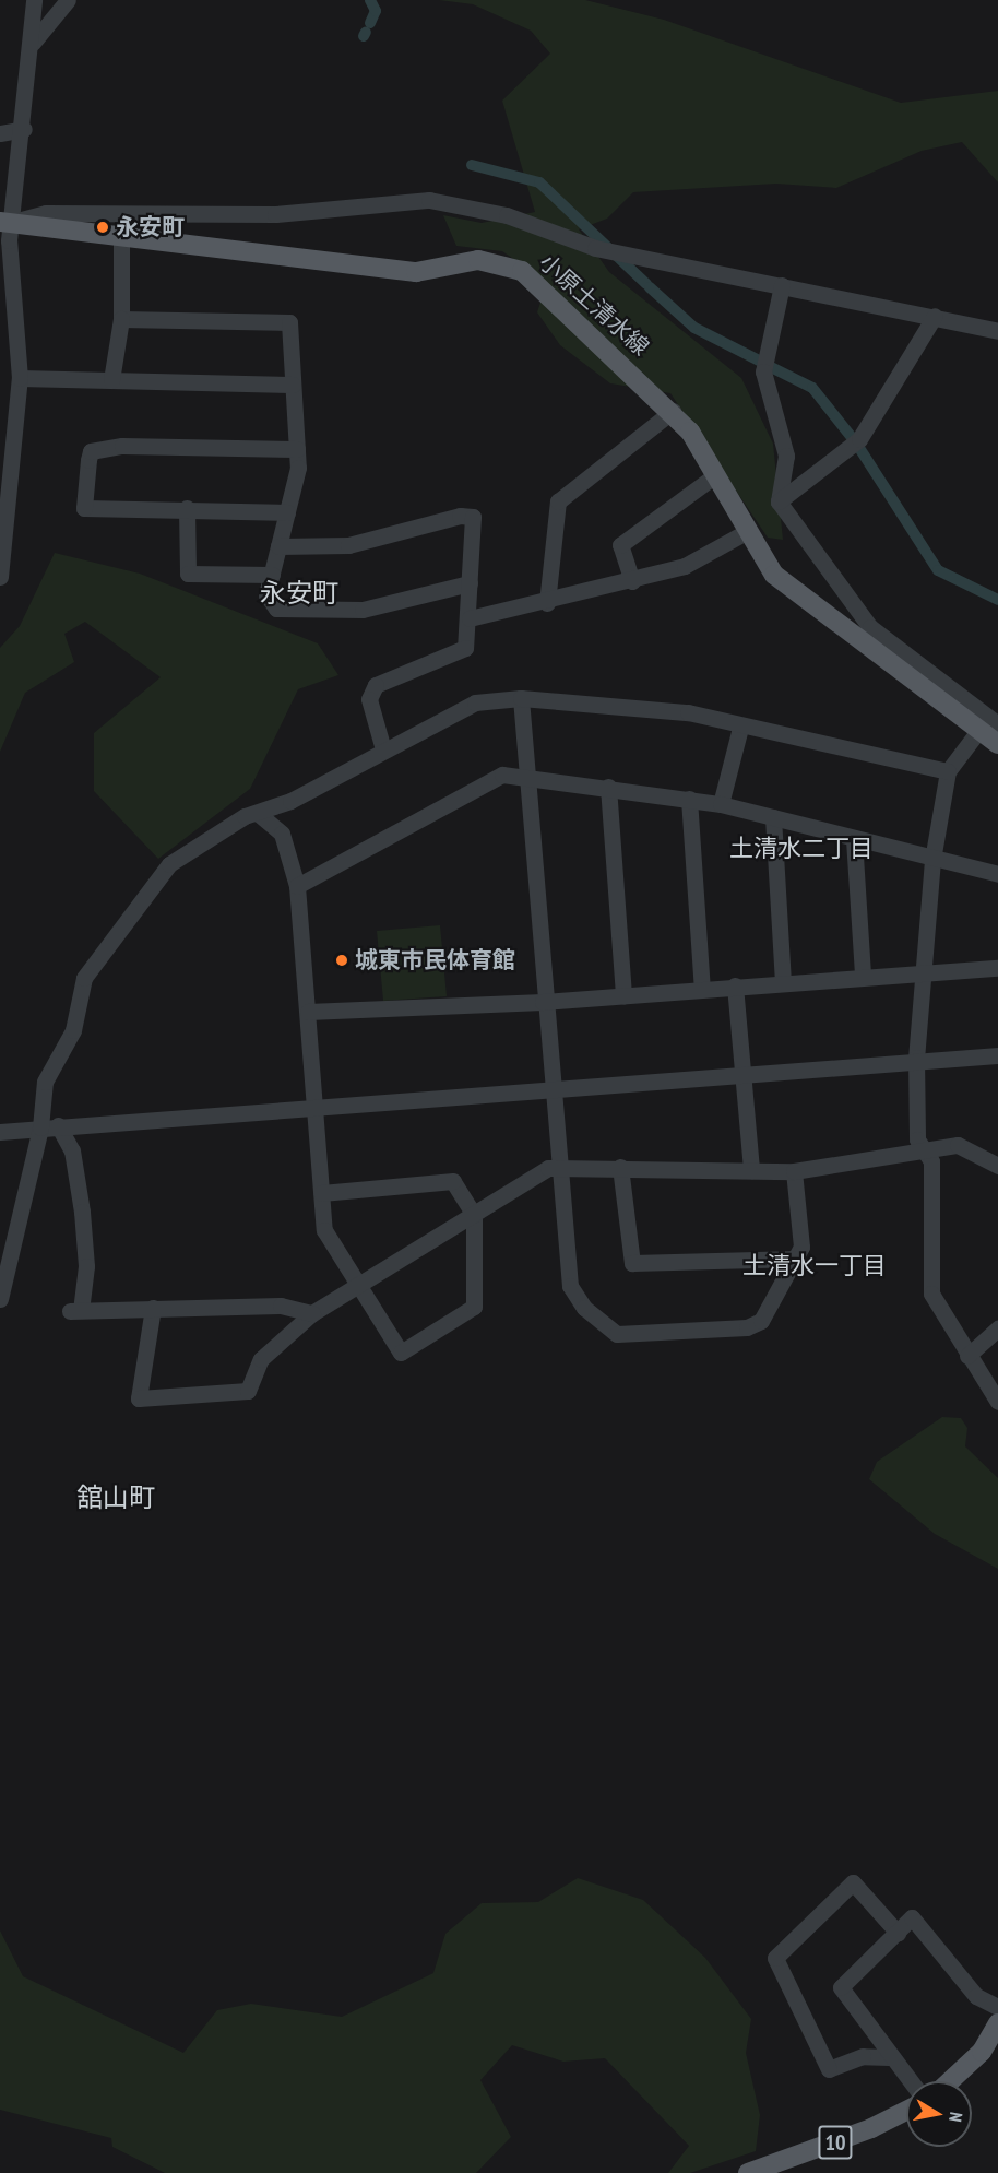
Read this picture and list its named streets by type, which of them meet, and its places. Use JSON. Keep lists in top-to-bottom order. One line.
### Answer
{"streets":{"main road":["小原土清水線","10"]},"districts":["永安町","土清水二丁目","土清水一丁目","舘山町"],"places":["永安町","城東市民体育館"],"north":"right"}
